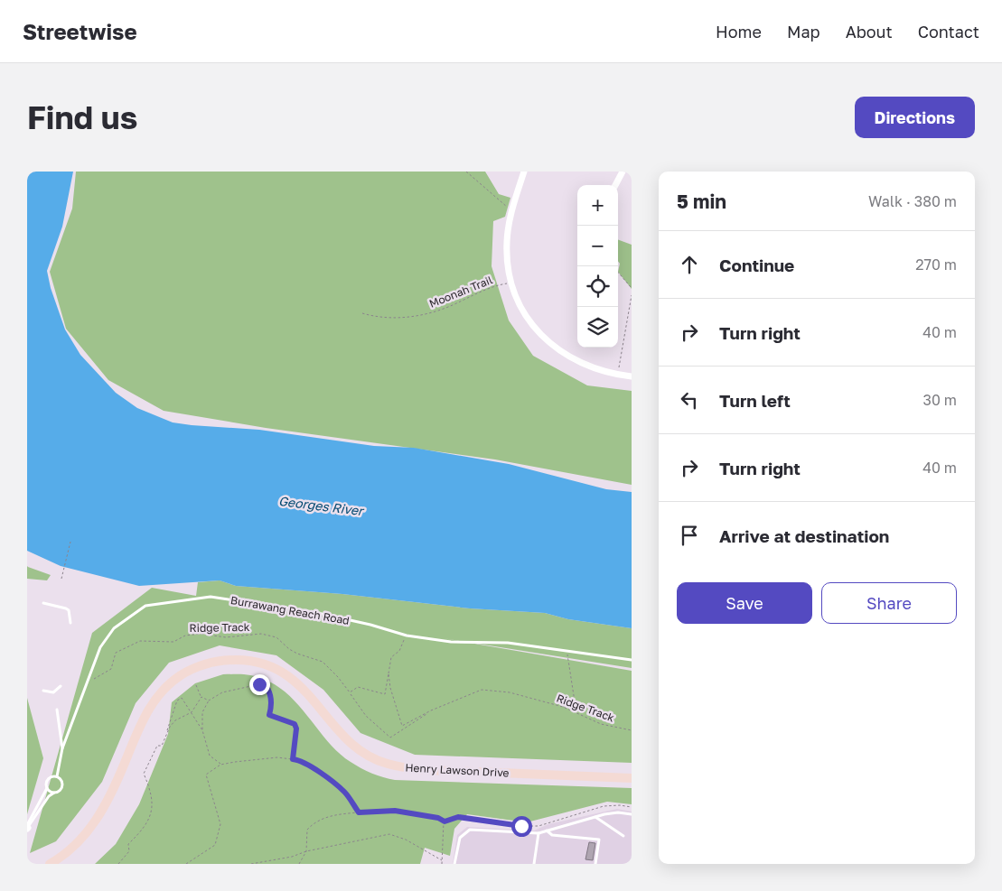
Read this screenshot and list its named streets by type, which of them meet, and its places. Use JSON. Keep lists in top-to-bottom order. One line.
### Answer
{"streets":{"main road":["Henry Lawson Drive"],"lane":["Burrawang Reach Road"],"path":["Moonah Trail","Ridge Track"]},"crossings":[["Burrawang Reach Road","Ridge Track"]],"water":["Georges River"],"page":{"header":"Streetwise","nav":["Home","Map","About","Contact"],"buttons":["Directions",["Save","Share"]],"title":"Find us","heading":["5 min","Walk · 380 m"],"map_buttons":["+","−"],"list":[["Continue","270 m"],["Turn right","40 m"],["Turn left","30 m"],["Turn right","40 m"],"Arrive at destination"]}}
